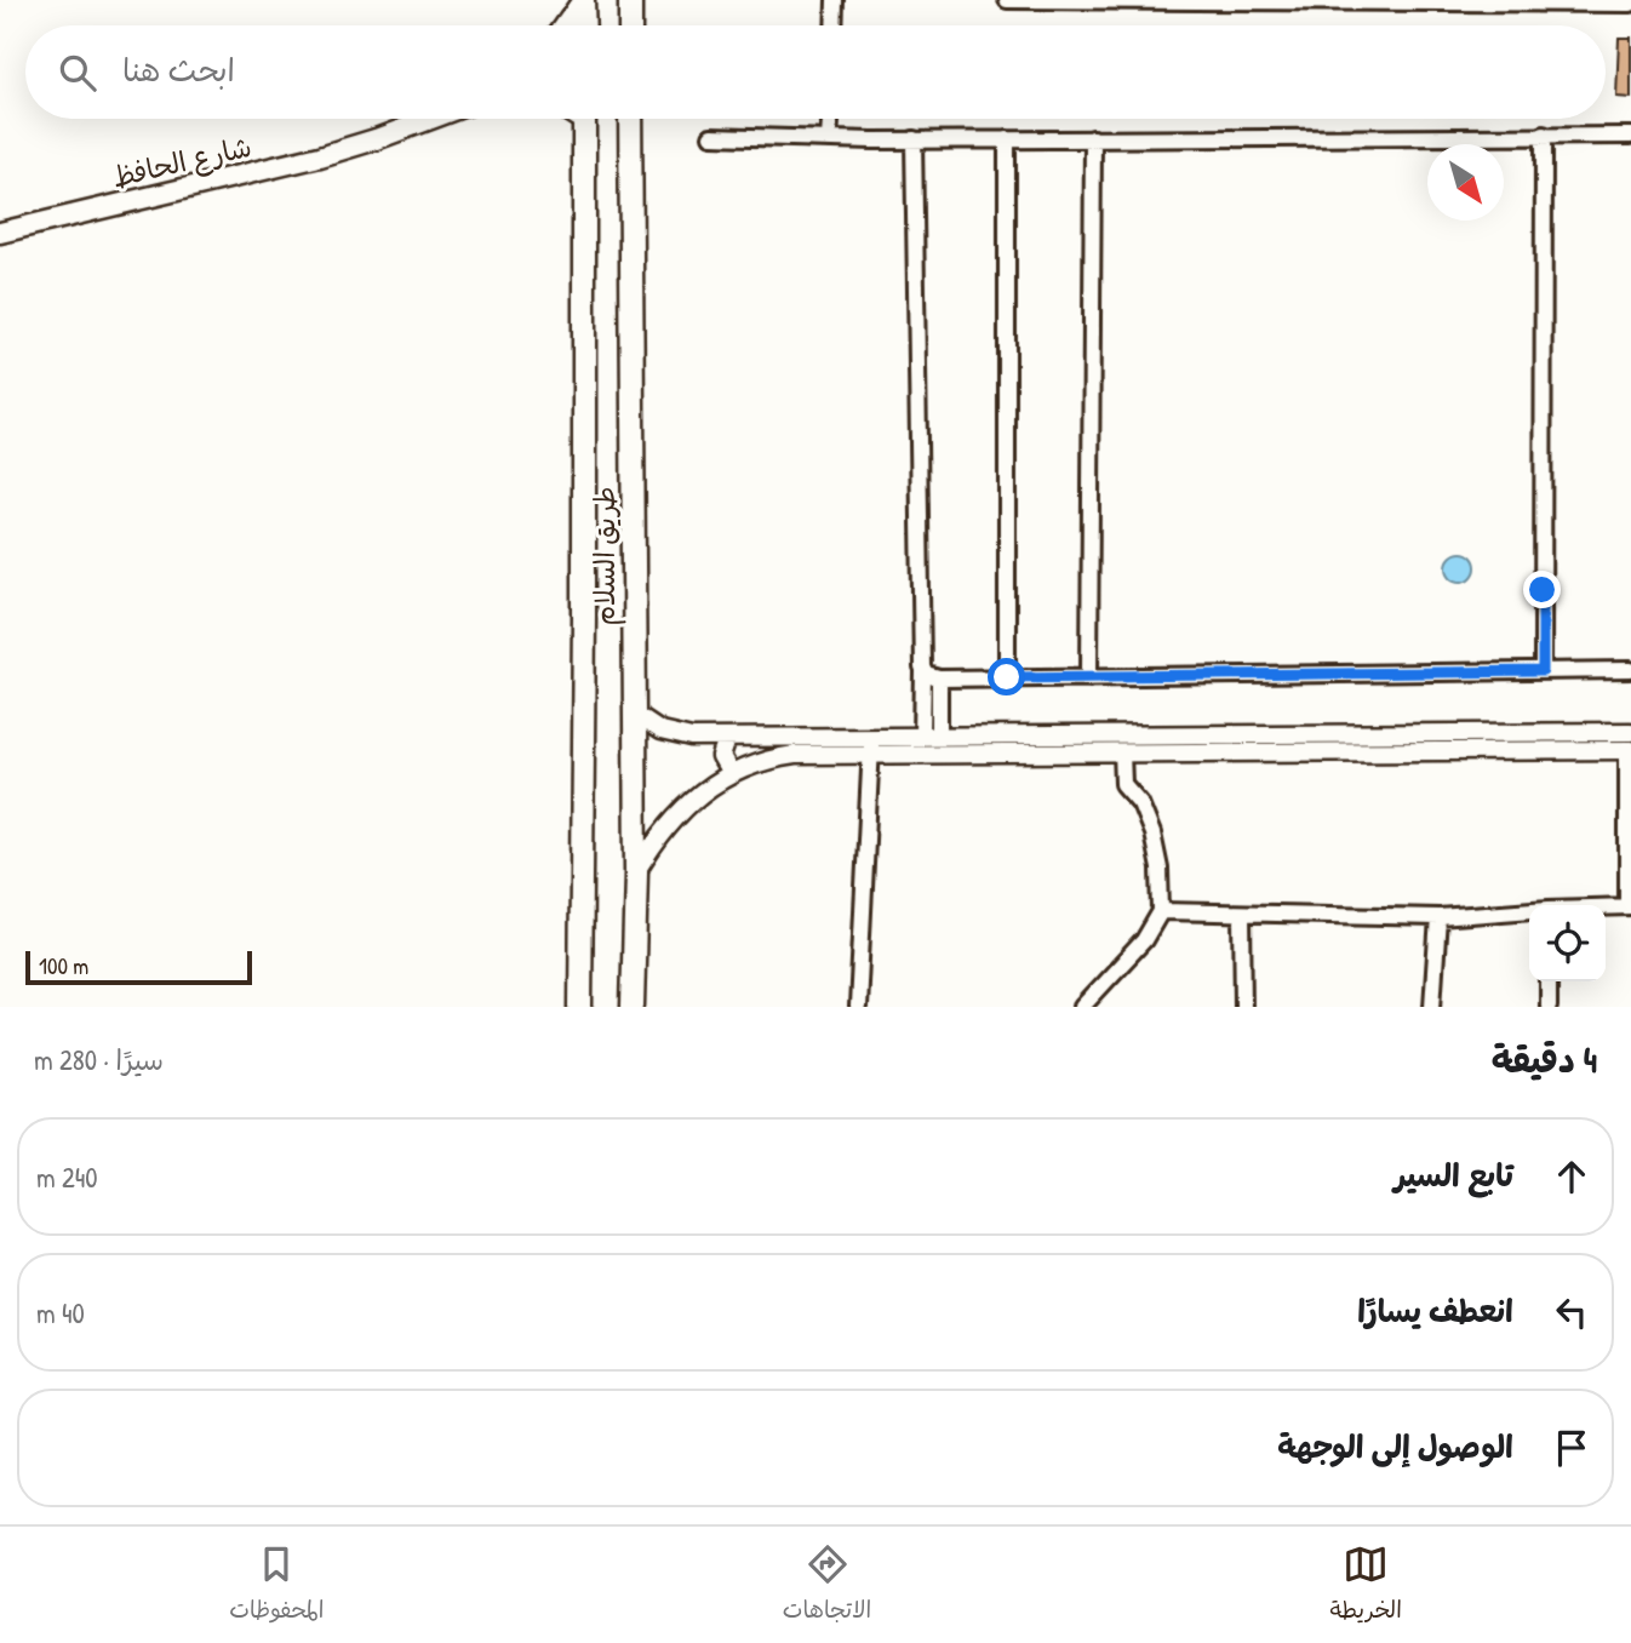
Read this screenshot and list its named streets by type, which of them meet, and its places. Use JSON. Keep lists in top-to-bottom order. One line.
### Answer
{"streets":{"main road":["شارع الحافظ","طريق السلام"]},"scale_bar":"100 m","north":"bottom right","page":{"search":"ابحث هنا","scale":"100 m","heading":["4 دقيقة","سيرًا · 280 m"],"list":[["تابع السير","240 m"],["انعطف يسارًا","40 m"],"الوصول إلى الوجهة"],"nav":["الخريطة","الاتجاهات","المحفوظات"]}}
